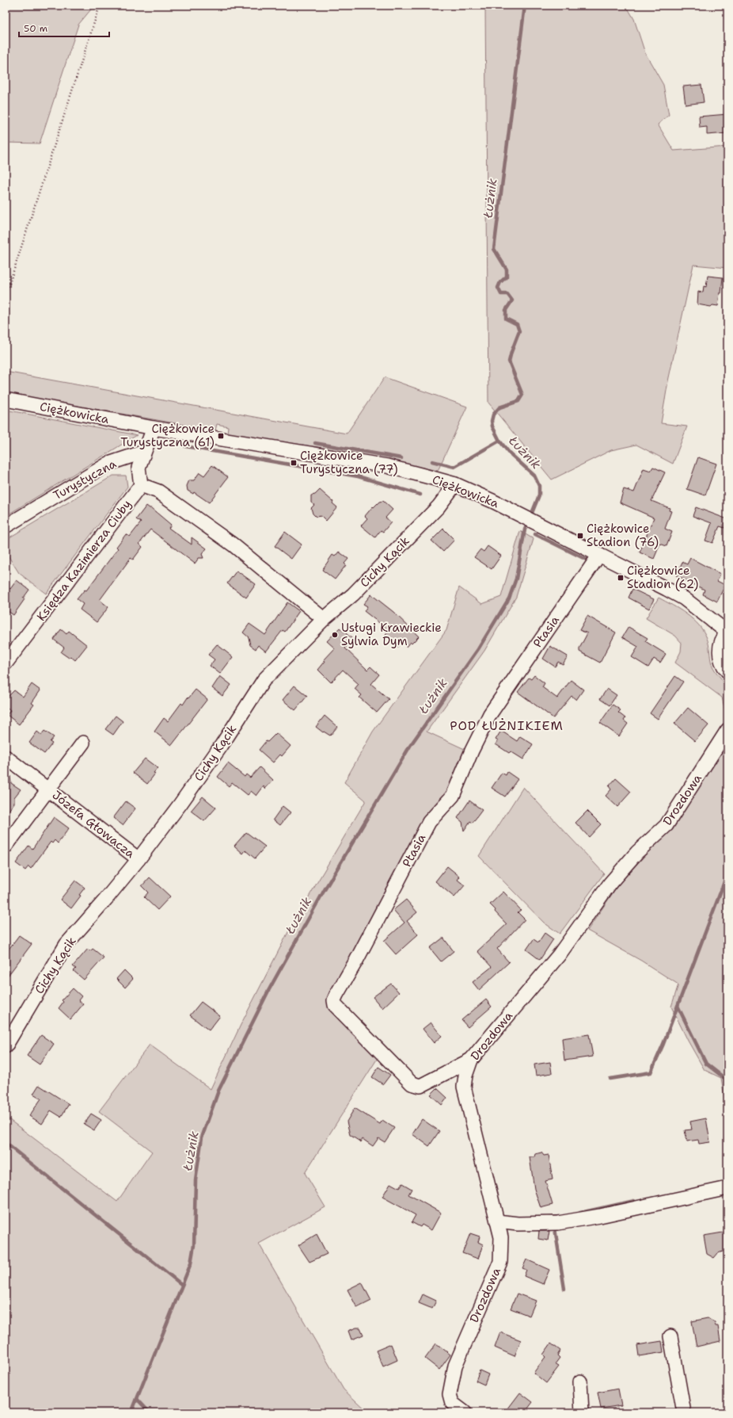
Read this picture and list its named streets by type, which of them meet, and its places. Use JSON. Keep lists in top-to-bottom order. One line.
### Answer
{"streets":{"street":["Ciężkowicka","Turystyczna","Księdza Kazimierza Ciuby","Cichy Kącik","Ptasia","Drozdowa","Józefa Głowacza"]},"crossings":[["Ciężkowicka","Cichy Kącik"],["Ciężkowicka","Ptasia"],["Cichy Kącik","Józefa Głowacza"],["Ptasia","Drozdowa"]],"districts":["POD ŁUŻNIKIEM"],"water":["Łużnik"],"places":{"transit":["Ciężkowice Turystyczna (61)","Ciężkowice Turystyczna (77)","Ciężkowice Stadion (76)","Ciężkowice Stadion (62)"],"other":["Usługi Krawieckie Sylwia Dym"]},"scale_bar":"50 m"}
